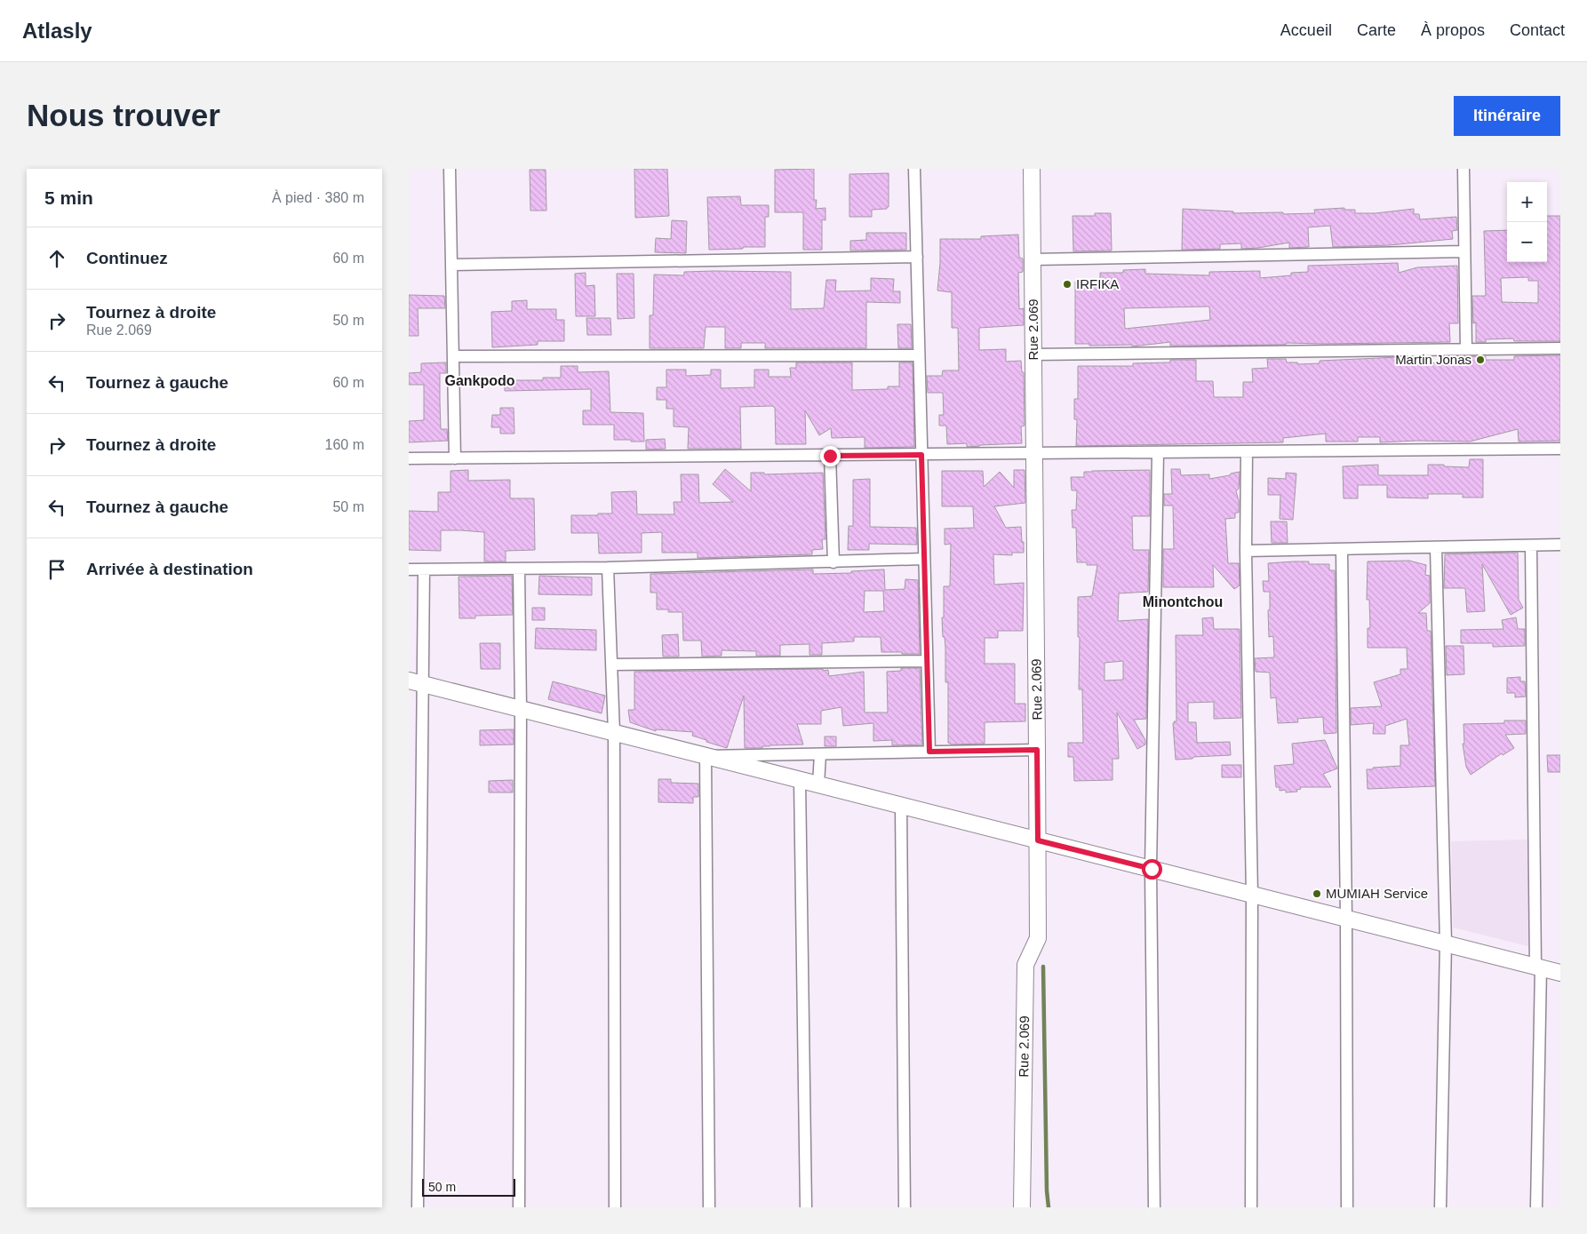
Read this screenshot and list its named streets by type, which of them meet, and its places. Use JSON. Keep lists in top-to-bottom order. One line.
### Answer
{"streets":{"street":["Rue 2.069"]},"districts":["Gankpodo","Minontchou"],"places":["IRFIKA","Martin Jonas","MUMIAH Service"],"scale_bar":"50 m","page":{"header":"Atlasly","nav":["Accueil","Carte","À propos","Contact"],"buttons":"Itinéraire","title":"Nous trouver","heading":["5 min","À pied · 380 m"],"map_buttons":["+","−"],"list":[["Continuez","60 m"],["Tournez à droite","Rue 2.069","50 m"],["Tournez à gauche","60 m"],["Tournez à droite","160 m"],["Tournez à gauche","50 m"],"Arrivée à destination"],"scale":"50 m"}}
